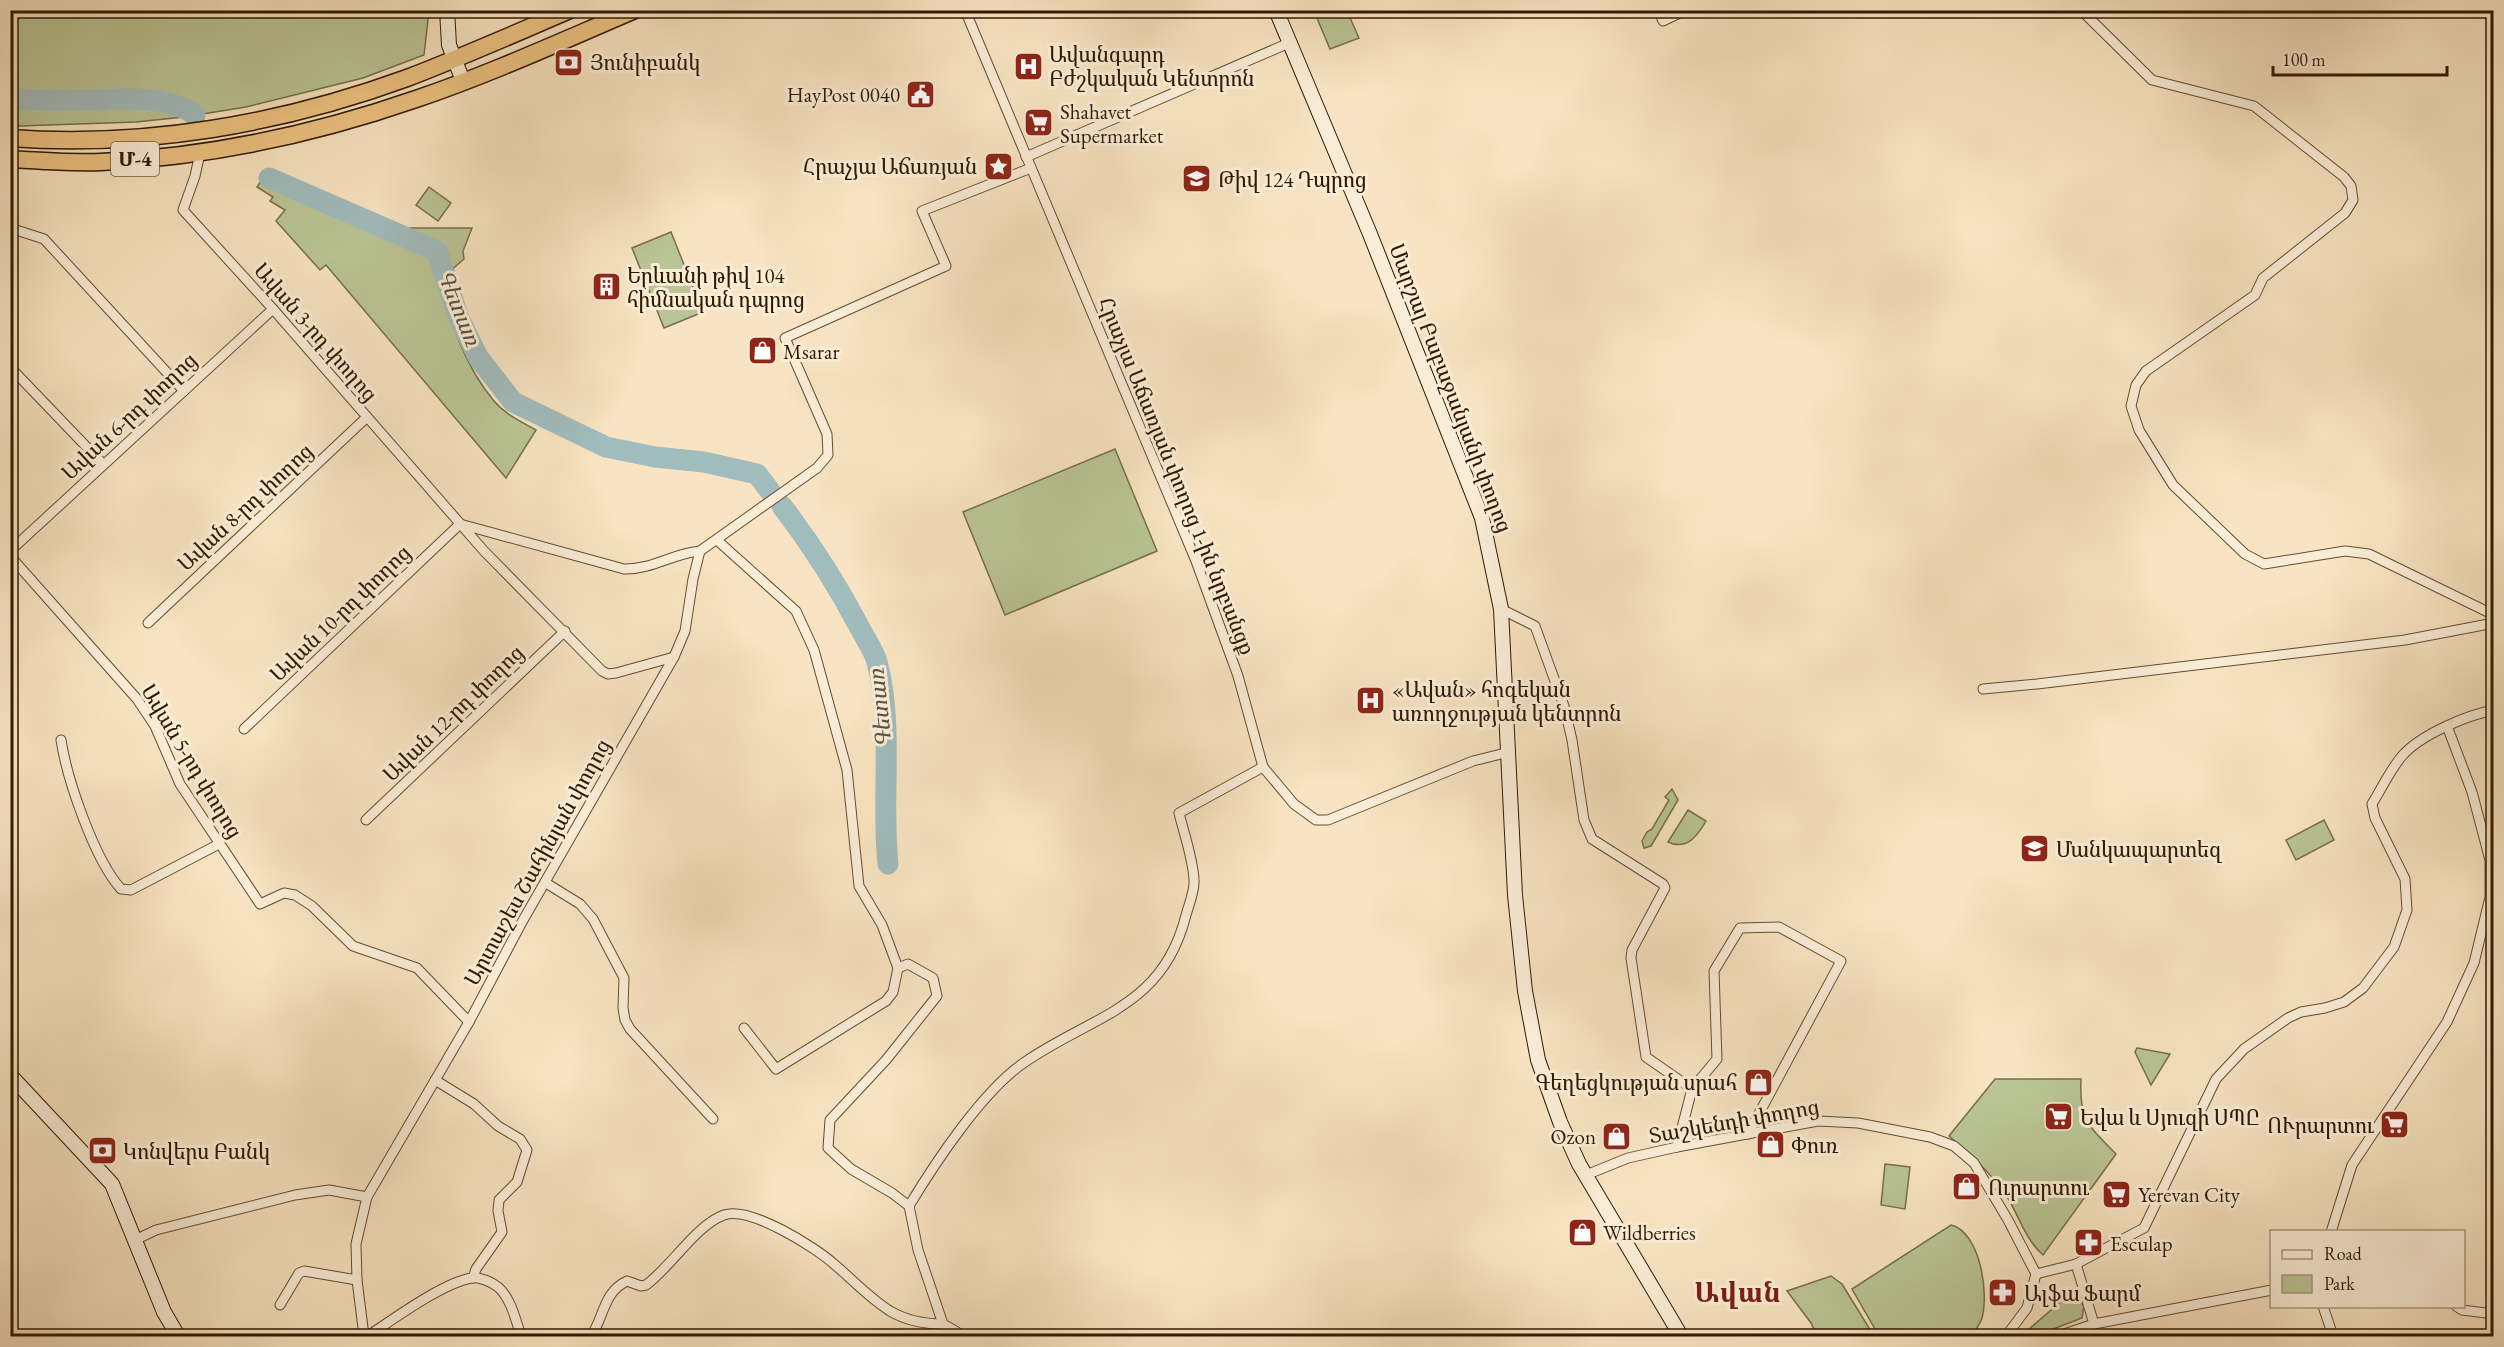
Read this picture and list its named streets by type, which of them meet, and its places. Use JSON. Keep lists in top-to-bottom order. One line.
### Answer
{"streets":{"highway":["Մ-4"],"main road":["Մարշալ Բաբաջանյանի փողոց"],"street":["Ավան 3-րդ փողոց","Ավան 6-րդ փողոց","Հրաչյա Աճառյան փողոց 1-ին նրբանցք","Ավան 8-րդ փողոց","Ավան 10-րդ փողոց","Ավան 12-րդ փողոց","Ավան 5-րդ փողոց","Արտաշես Շահինյան փողոց","Տաշկենդի փողոց"]},"crossings":[["Մ-4","Ավան 3-րդ փողոց"],["Ավան 3-րդ փողոց","Ավան 6-րդ փողոց"],["Ավան 3-րդ փողոց","Ավան 8-րդ փողոց"],["Ավան 3-րդ փողոց","Ավան 10-րդ փողոց"],["Ավան 3-րդ փողոց","Ավան 12-րդ փողոց"],["Ավան 3-րդ փողոց","Արտաշես Շահինյան փողոց"],["Մարշալ Բաբաջանյանի փողոց","Տաշկենդի փողոց"],["Ավան 5-րդ փողոց","Արտաշես Շահինյան փողոց"]],"districts":["Ավան"],"water":["Գետառ"],"places":{"bank":["Յունիբանկ","Կոնվերս Բանկ"],"hospital":["Ավանգարդ Բժշկական Կենտրոն","«Ավան» հոգեկան առողջության կենտրոն"],"public building":["HayPost 0040"],"supermarket":["Shahavet Supermarket","Եվա և Սյուզի ՍՊԸ","ՈՒրարտու","Yerevan City"],"place":["Հրաչյա Աճառյան"],"school or university":["Թիվ 124 Դպրոց","Մանկապարտեզ"],"building":["Երևանի թիվ 104 հիմնական դպրոց"],"shop":["Msarar","Գեղեցկության սրահ","Ozon","Փուռ","Ուրարտու","Wildberries"],"pharmacy":["Esculap","Ալֆա Ֆարմ"]},"legend":["Road","Park"],"scale_bar":"100 m"}
